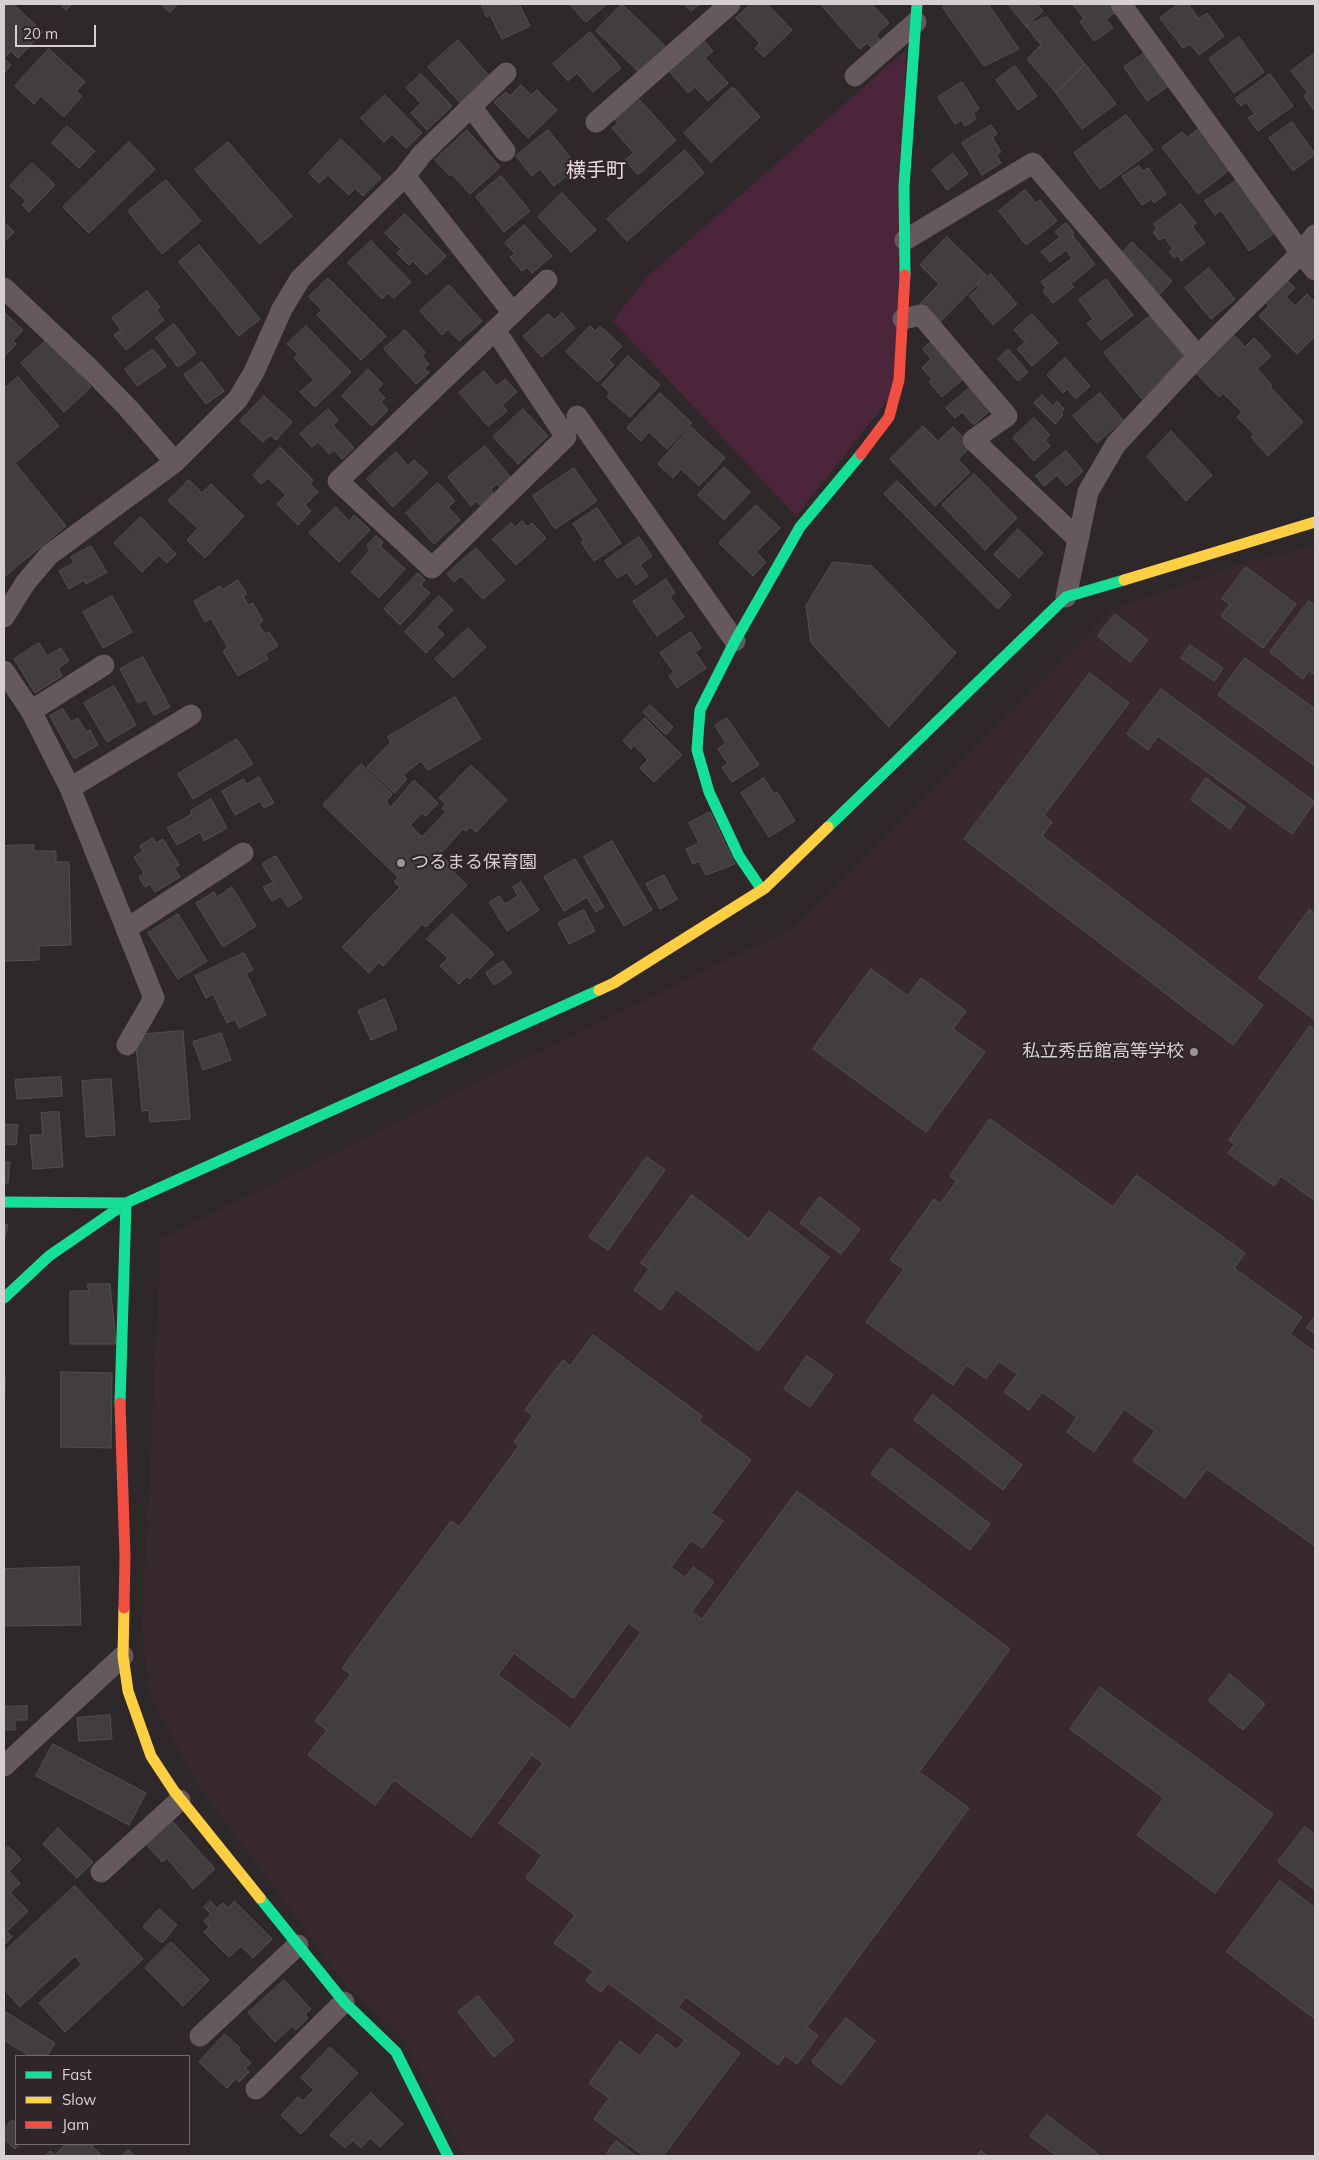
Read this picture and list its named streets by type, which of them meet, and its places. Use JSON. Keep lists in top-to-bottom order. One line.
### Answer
{"districts":["横手町"],"places":["つるまる保育園","私立秀岳館高等学校"],"legend":["Fast","Slow","Jam"],"scale_bar":"20 m"}
